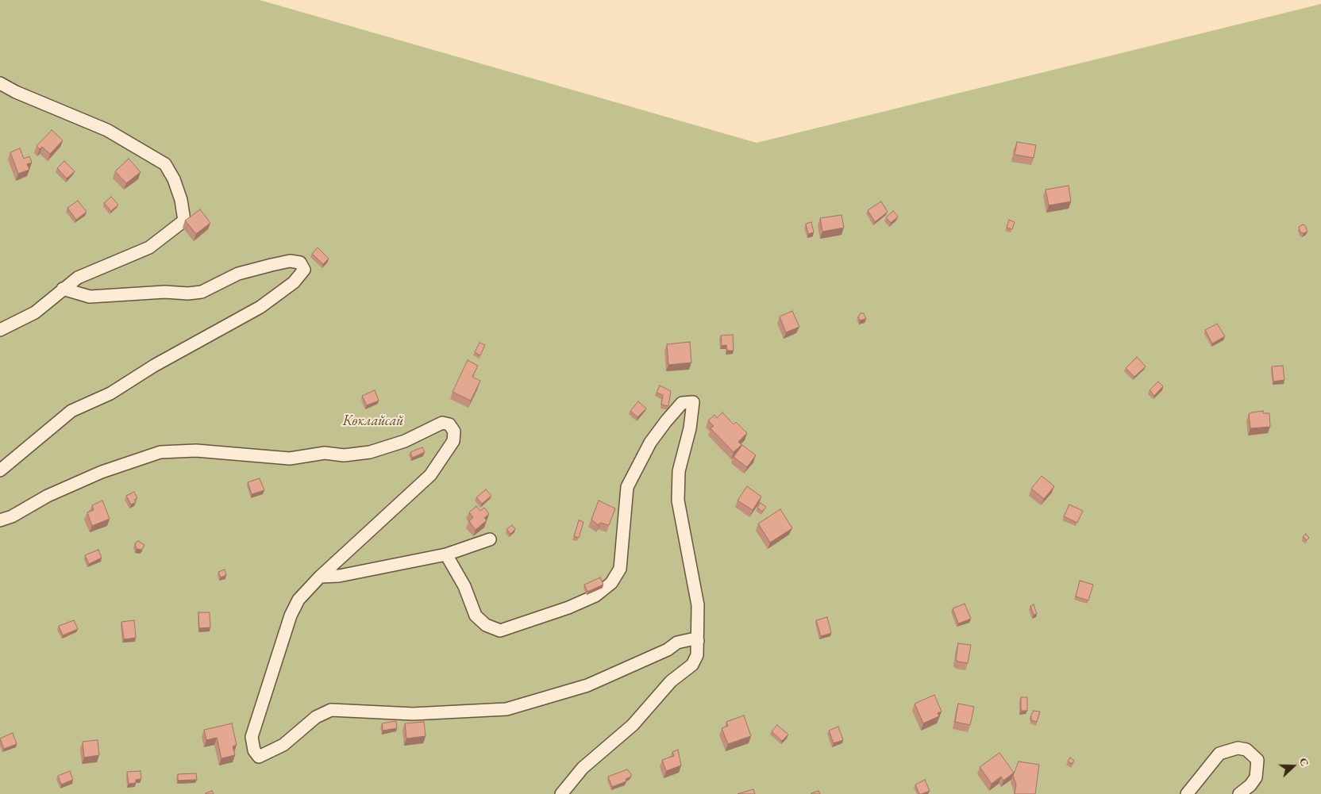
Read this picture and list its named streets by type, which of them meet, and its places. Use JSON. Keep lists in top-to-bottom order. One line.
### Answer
{"parks":["Көклайсай"],"north":"right"}
